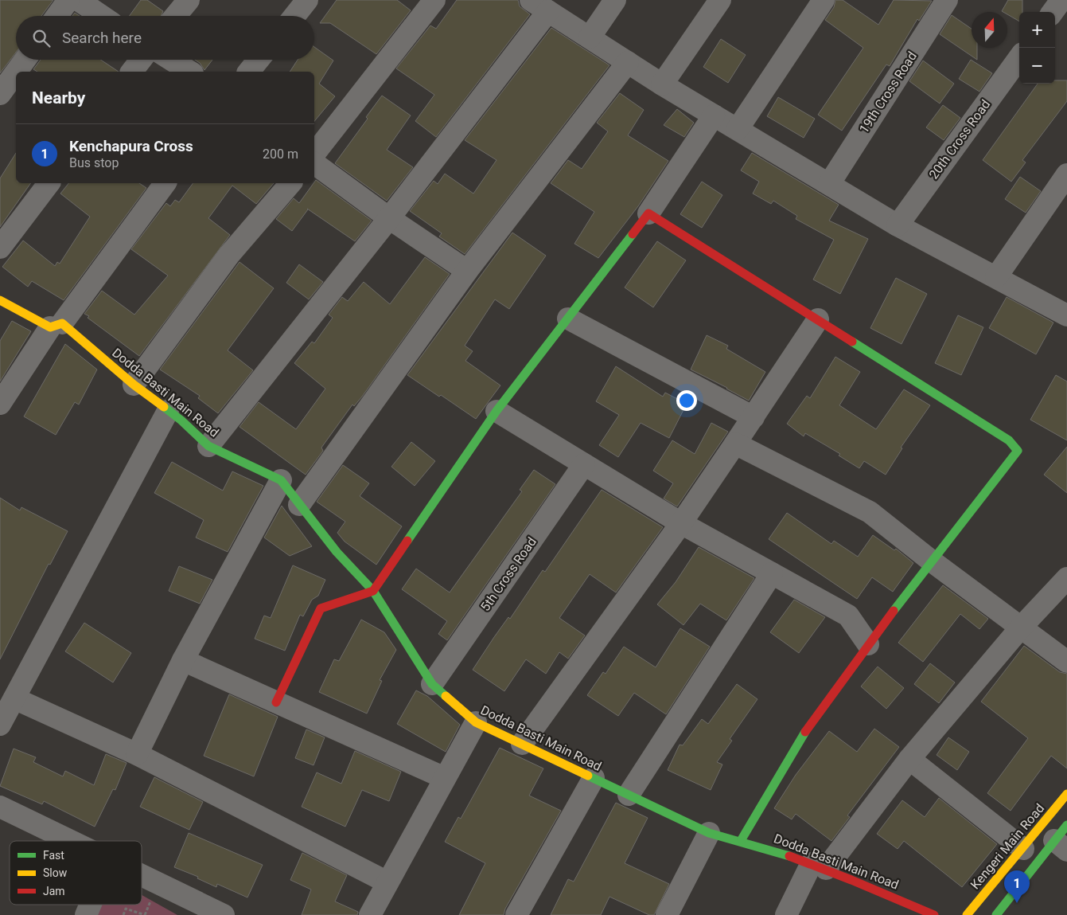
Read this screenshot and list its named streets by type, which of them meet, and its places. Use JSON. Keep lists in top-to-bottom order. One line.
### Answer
{"streets":{"street":["19th Cross Road","20th Cross Road","Dodda Basti Main Road","5th Cross Road","Kengeri Main Road"]},"crossings":[["Dodda Basti Main Road","5th Cross Road"]],"legend":["Fast","Slow","Jam"],"north":"top","page":{"map_buttons":["+","−"],"search":"Search here","heading":"Nearby","list":[{"mark":"1","name":"Kenchapura Cross","note":"Bus stop","value":"200 m"}],"pins":"1"}}
